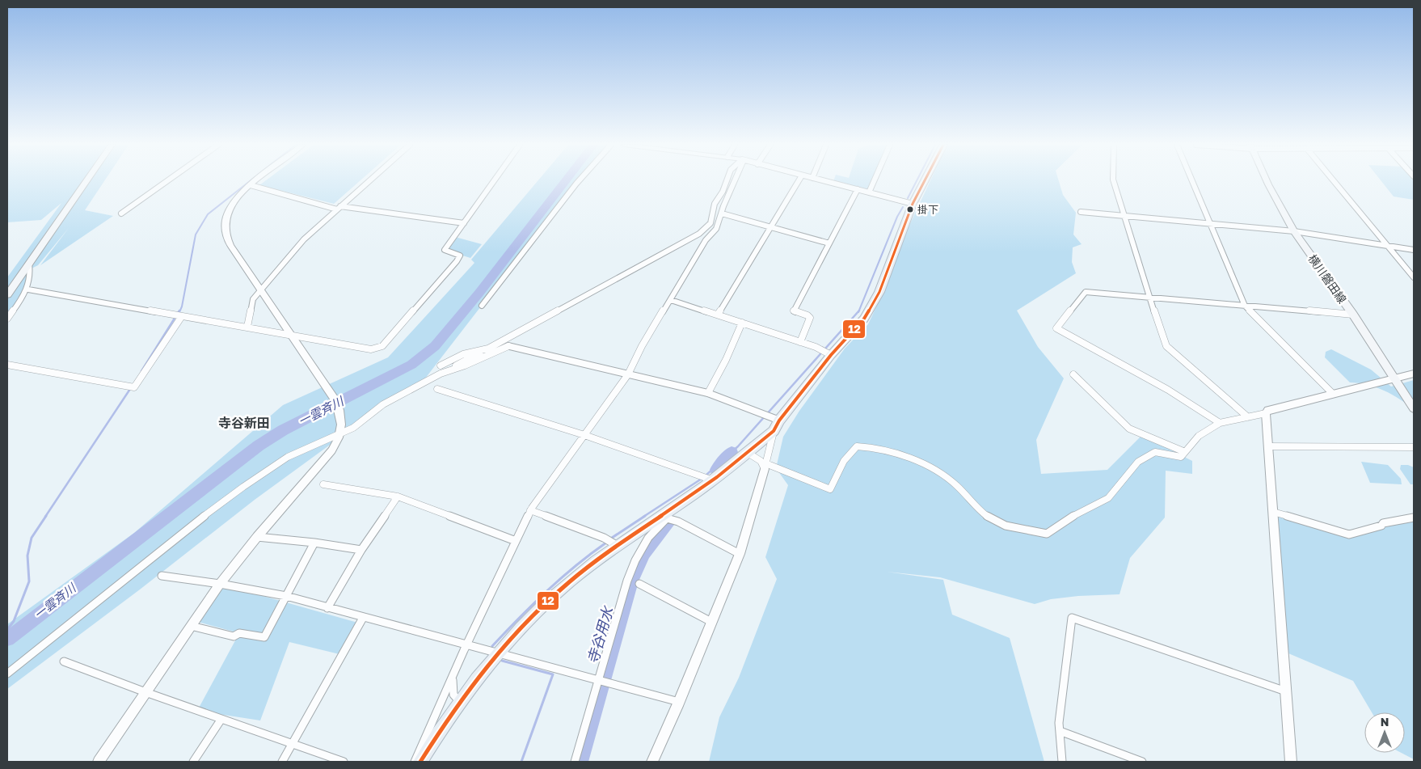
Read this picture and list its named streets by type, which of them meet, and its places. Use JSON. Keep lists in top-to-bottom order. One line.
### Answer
{"streets":{"main road":["横川磐田線"]},"districts":["寺谷新田"],"water":["一雲斉川","寺谷用水"],"places":["掛下"],"lines":["transit line 12"],"north":"top"}
